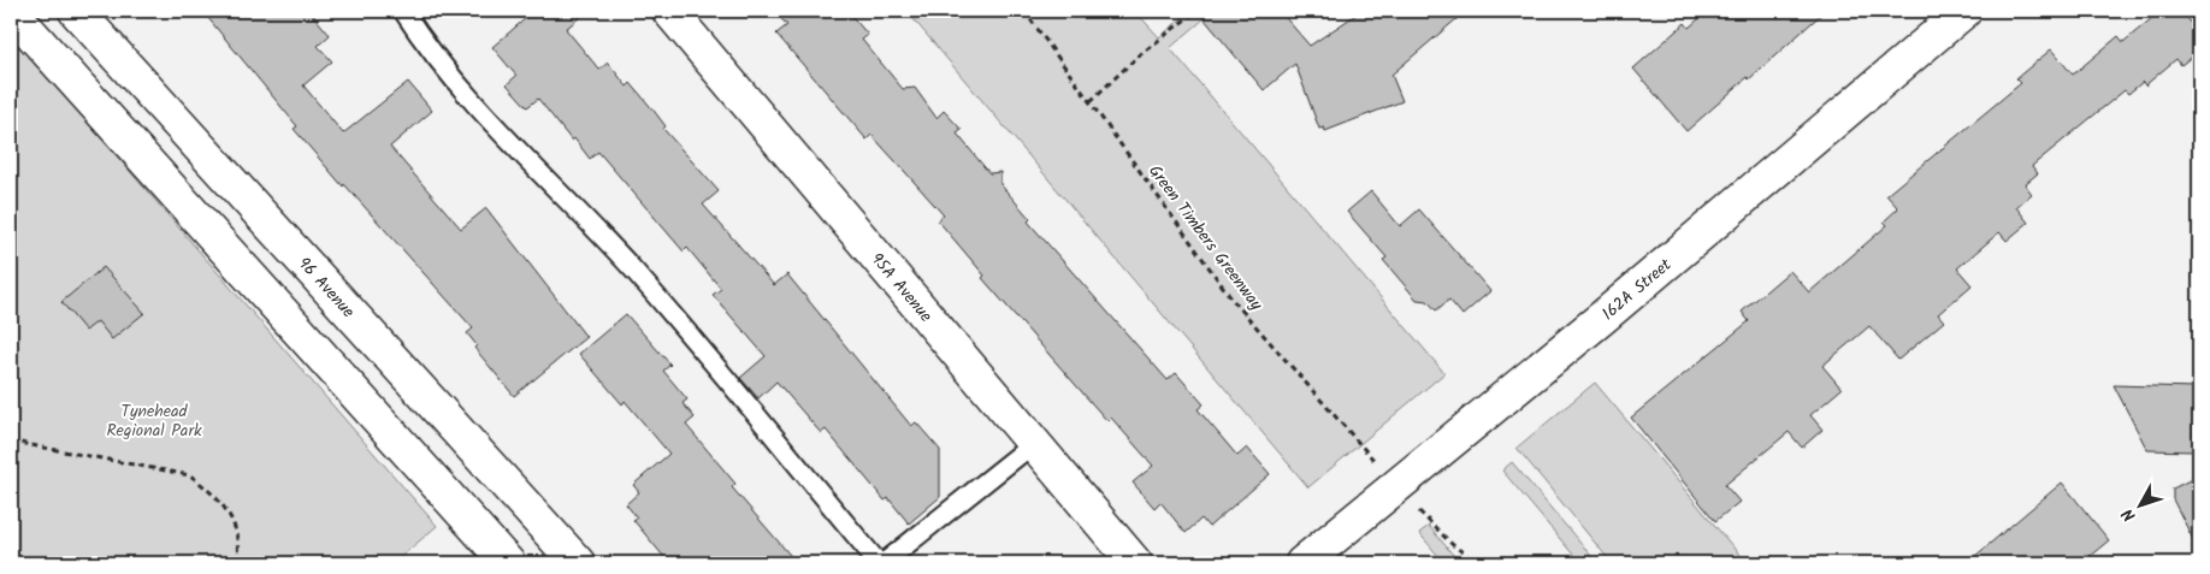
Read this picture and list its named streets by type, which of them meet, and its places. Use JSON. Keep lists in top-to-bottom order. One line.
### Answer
{"streets":{"street":["96 Avenue","95A Avenue","162A Street"],"path":["Green Timbers Greenway"]},"parks":["Tynehead Regional Park"],"north":"bottom left"}
